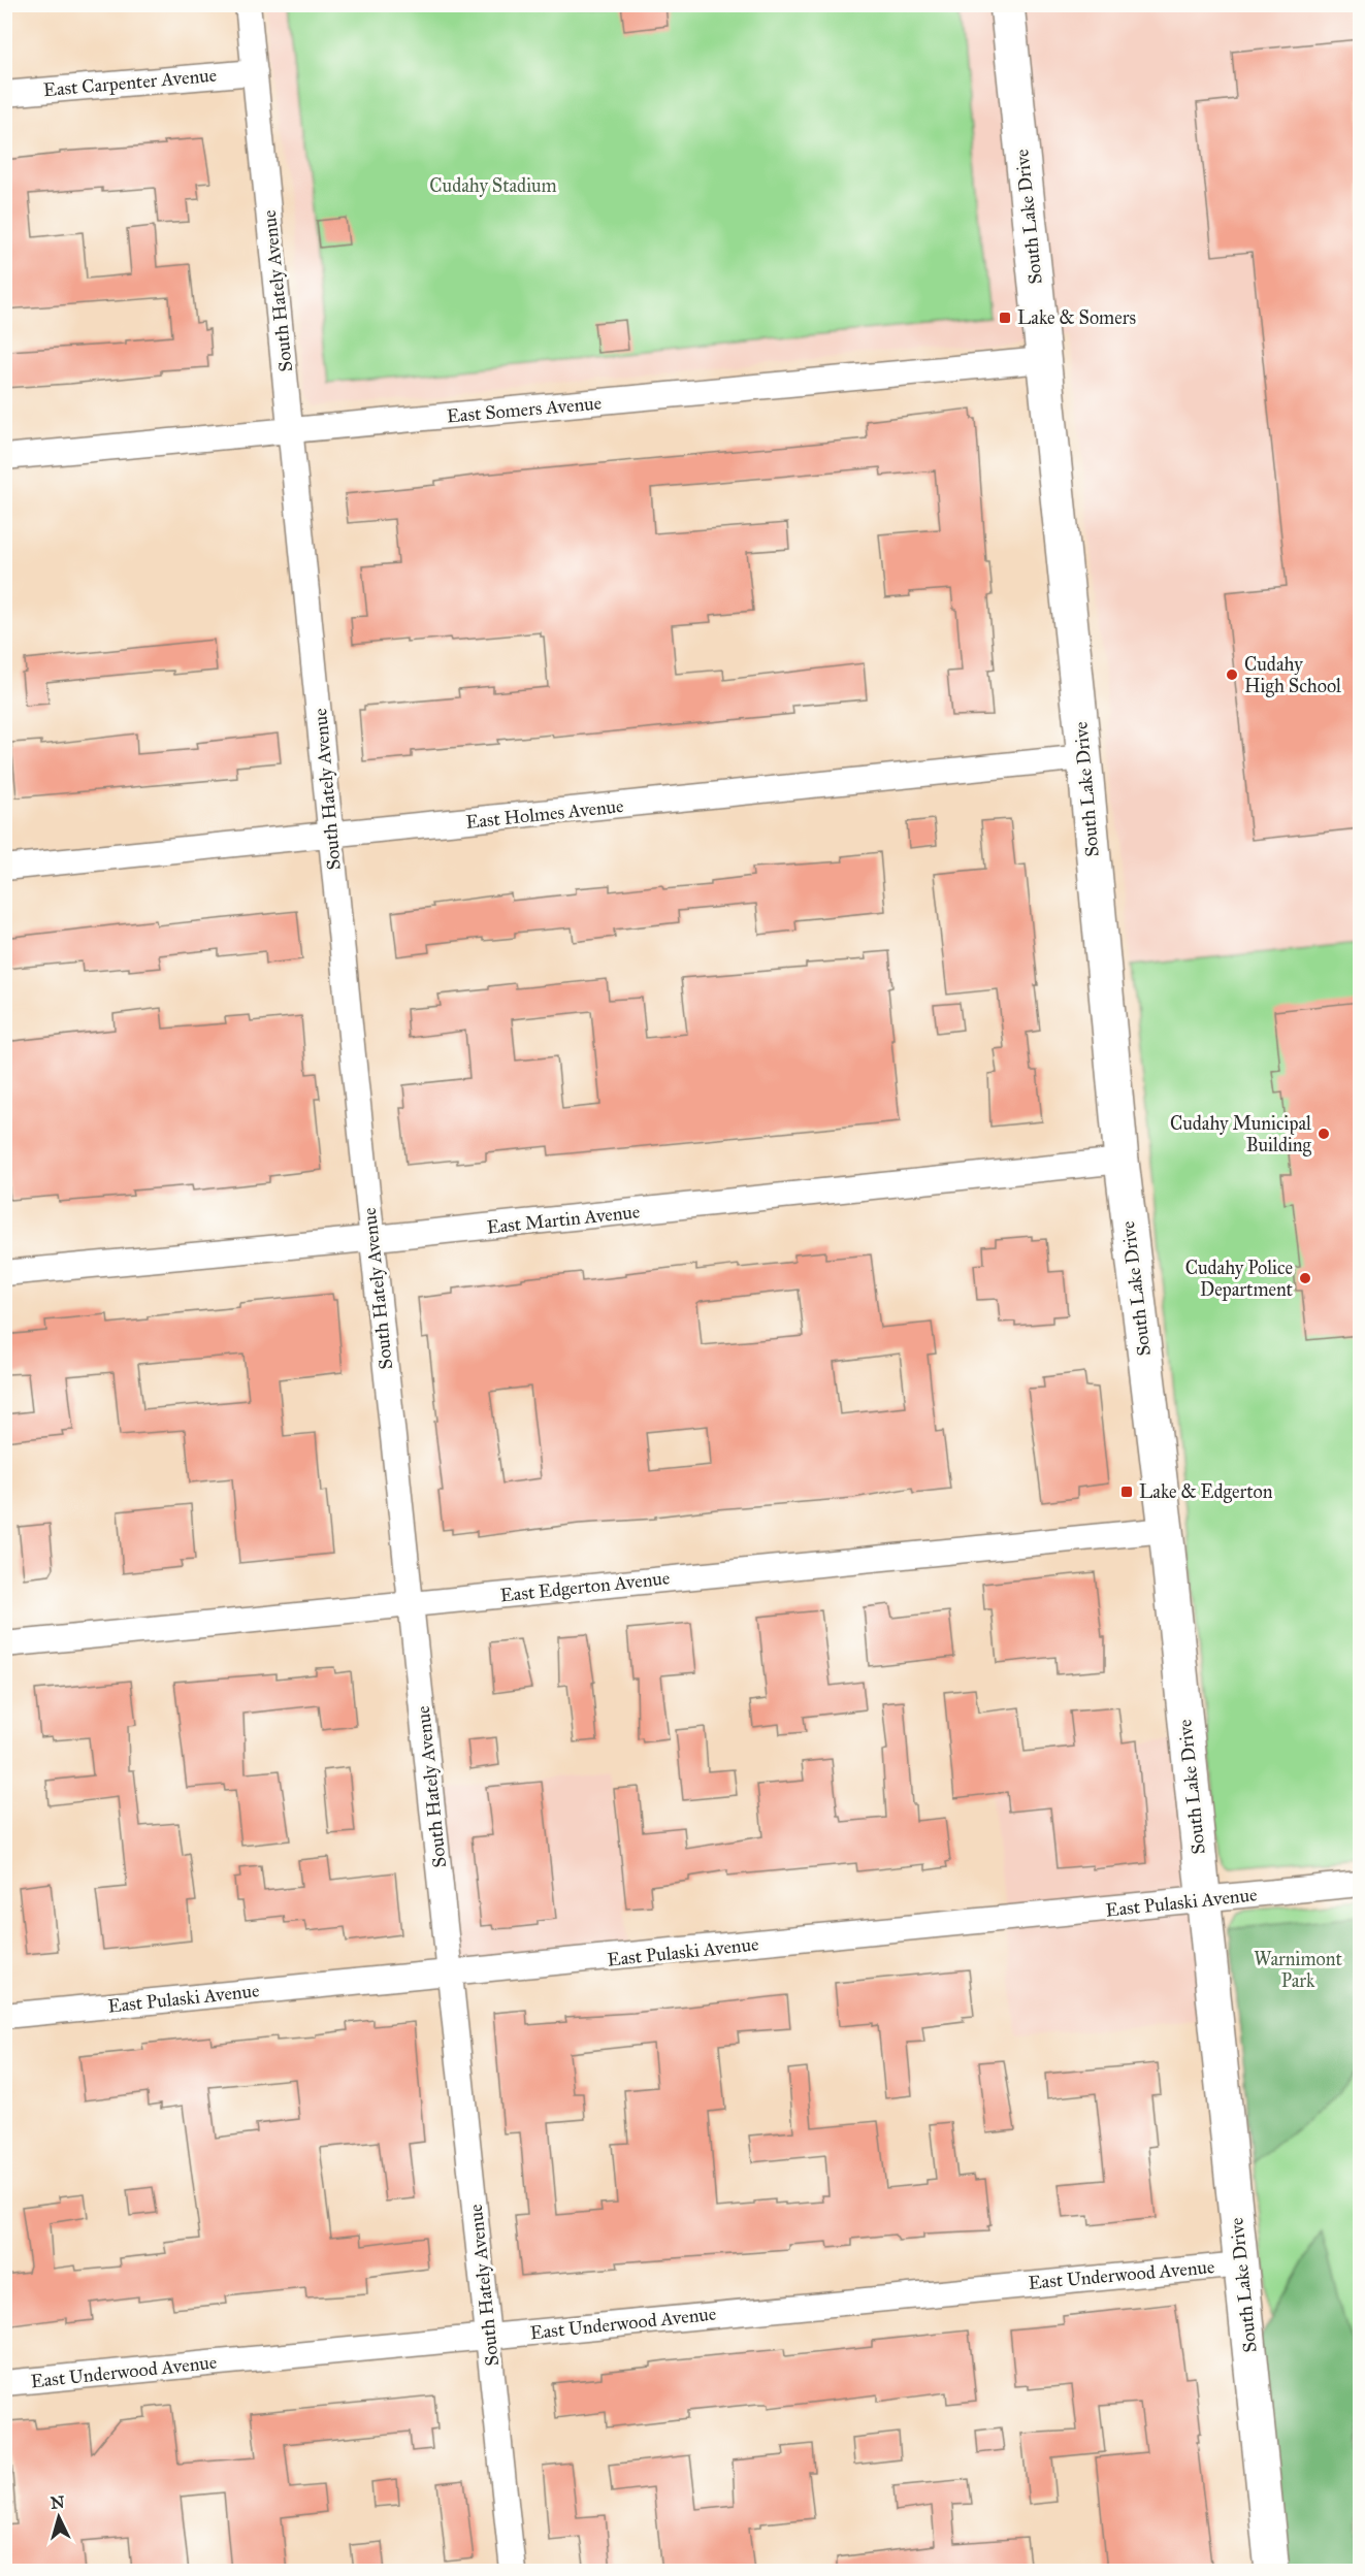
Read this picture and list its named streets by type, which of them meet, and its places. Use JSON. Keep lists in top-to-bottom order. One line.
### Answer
{"streets":{"main road":["South Lake Drive"],"street":["East Carpenter Avenue","South Hately Avenue","East Somers Avenue","East Holmes Avenue","East Martin Avenue","East Edgerton Avenue","East Pulaski Avenue","East Underwood Avenue"]},"crossings":[["East Carpenter Avenue","South Hately Avenue"],["South Lake Drive","East Somers Avenue"],["South Lake Drive","East Holmes Avenue"],["South Lake Drive","East Martin Avenue"],["South Lake Drive","East Edgerton Avenue"],["South Lake Drive","East Pulaski Avenue"],["South Lake Drive","East Underwood Avenue"],["South Hately Avenue","East Somers Avenue"],["South Hately Avenue","East Holmes Avenue"],["South Hately Avenue","East Martin Avenue"],["South Hately Avenue","East Edgerton Avenue"],["South Hately Avenue","East Pulaski Avenue"],["South Hately Avenue","East Underwood Avenue"]],"parks":["Cudahy Stadium","Warnimont Park"],"places":{"transit":["Lake & Somers","Lake & Edgerton"],"other":["Cudahy High School","Cudahy Municipal Building","Cudahy Police Department"]},"north":"top"}
